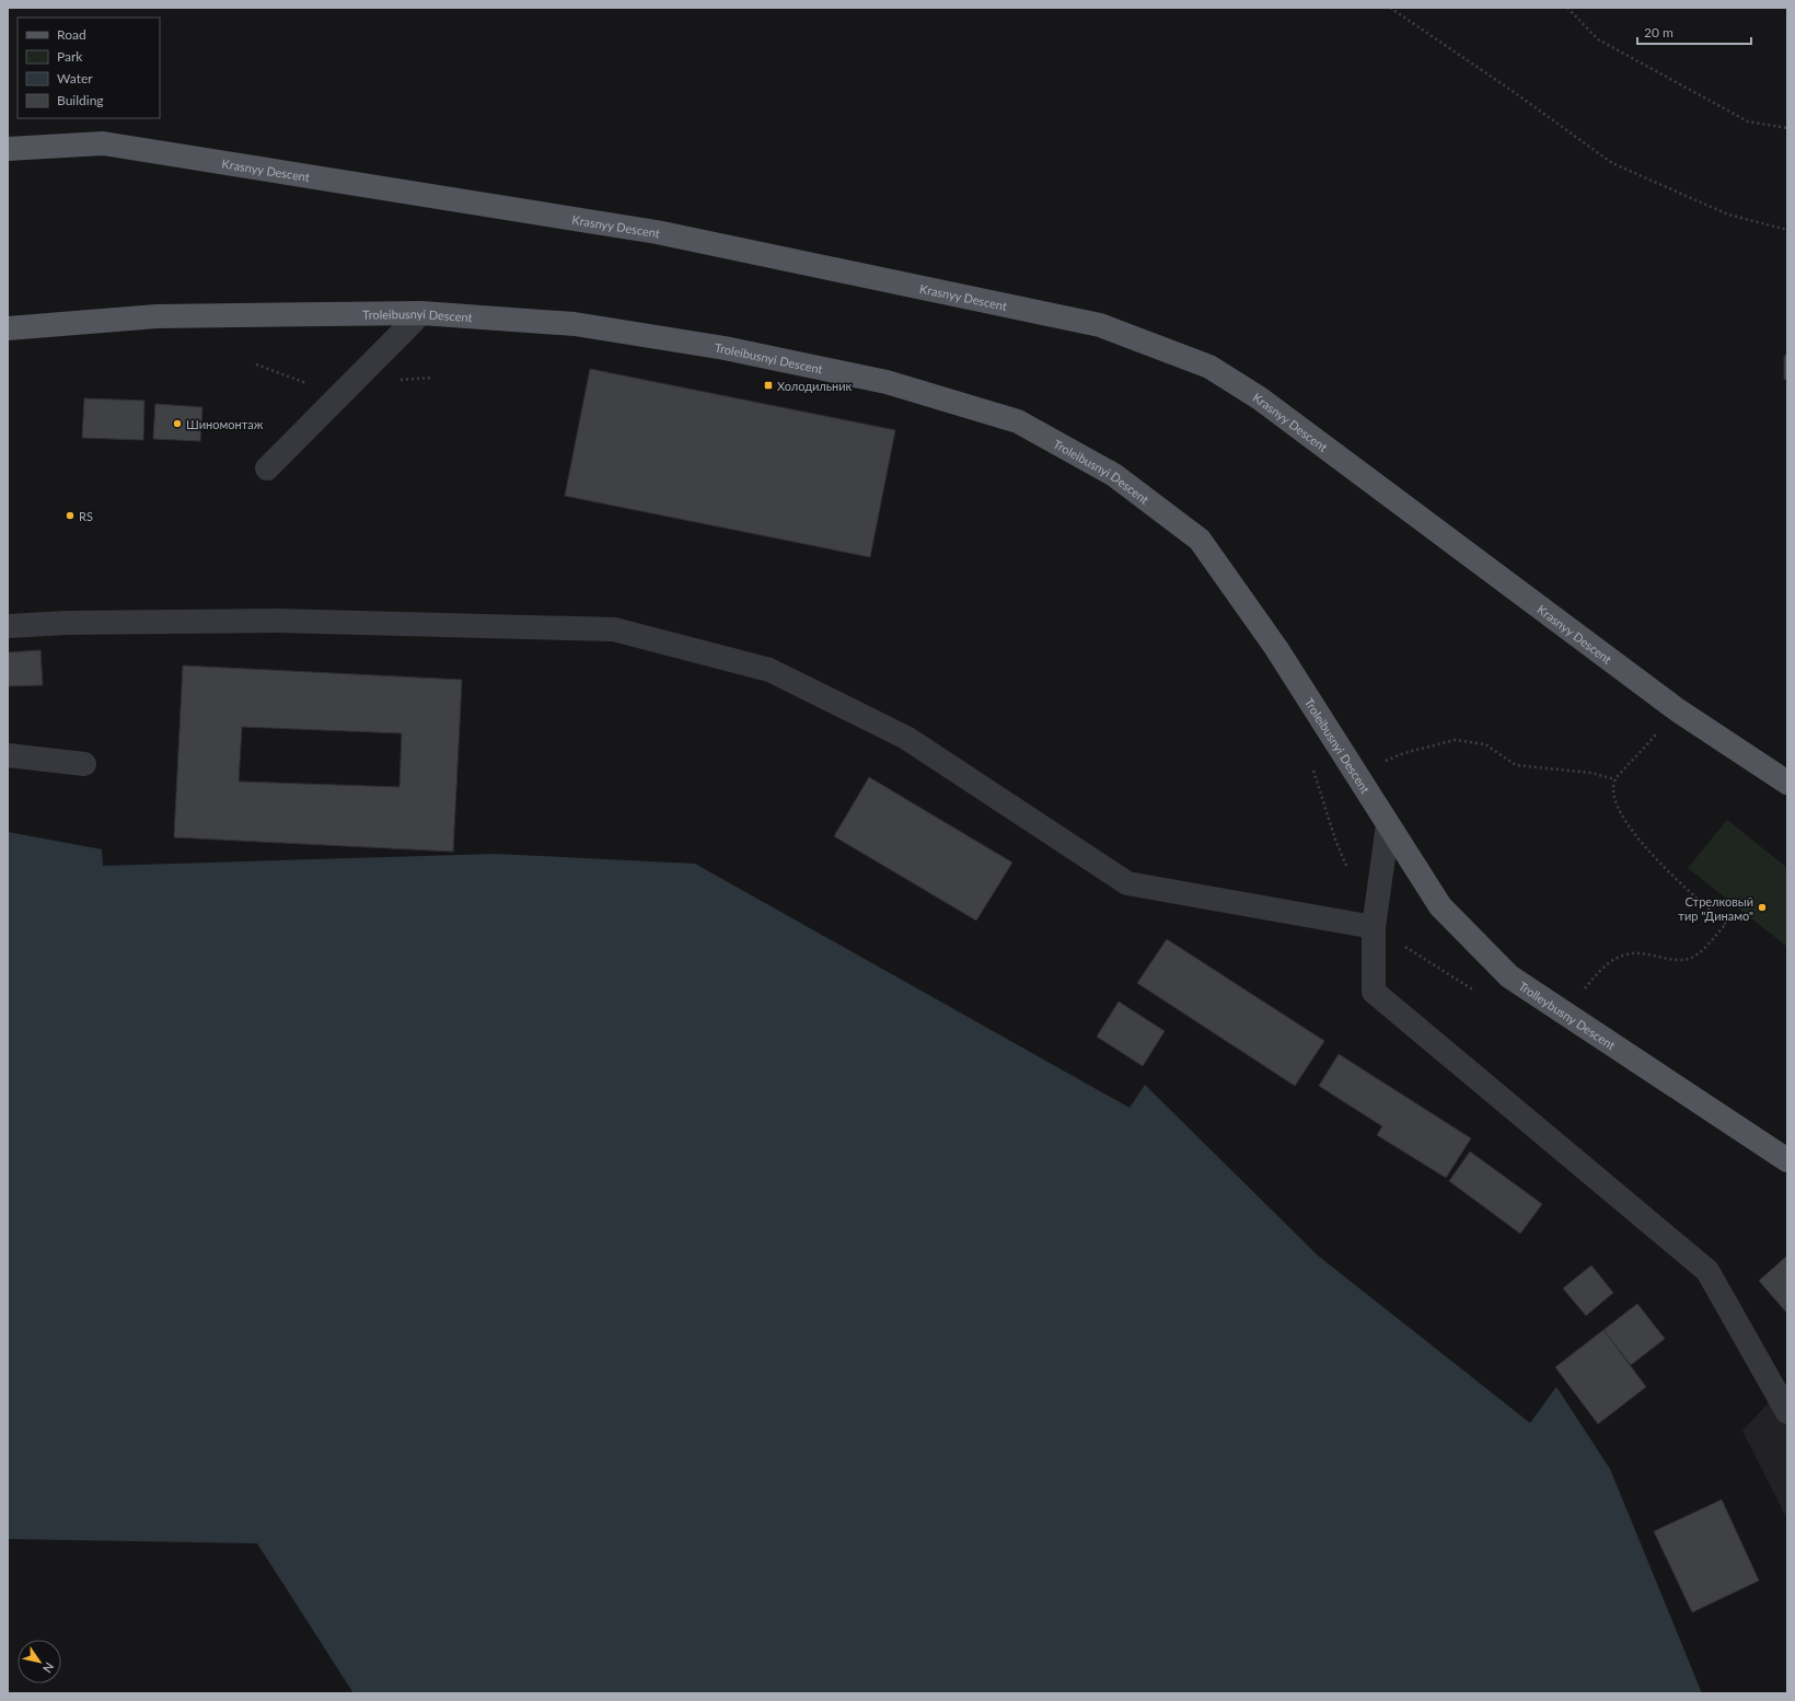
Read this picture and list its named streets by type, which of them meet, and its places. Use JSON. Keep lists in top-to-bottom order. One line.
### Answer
{"streets":{"main road":["Krasnyy Descent","Troleibusnyi Descent","Trolleybusny Descent"]},"crossings":[["Troleibusnyi Descent","Trolleybusny Descent"]],"places":{"transit":["Холодильник"],"other":["Шиномонтаж","RS","Стрелковый тир \"Динамо\""]},"legend":["Road","Park","Water","Building"],"scale_bar":"20 m","north":"bottom right"}
